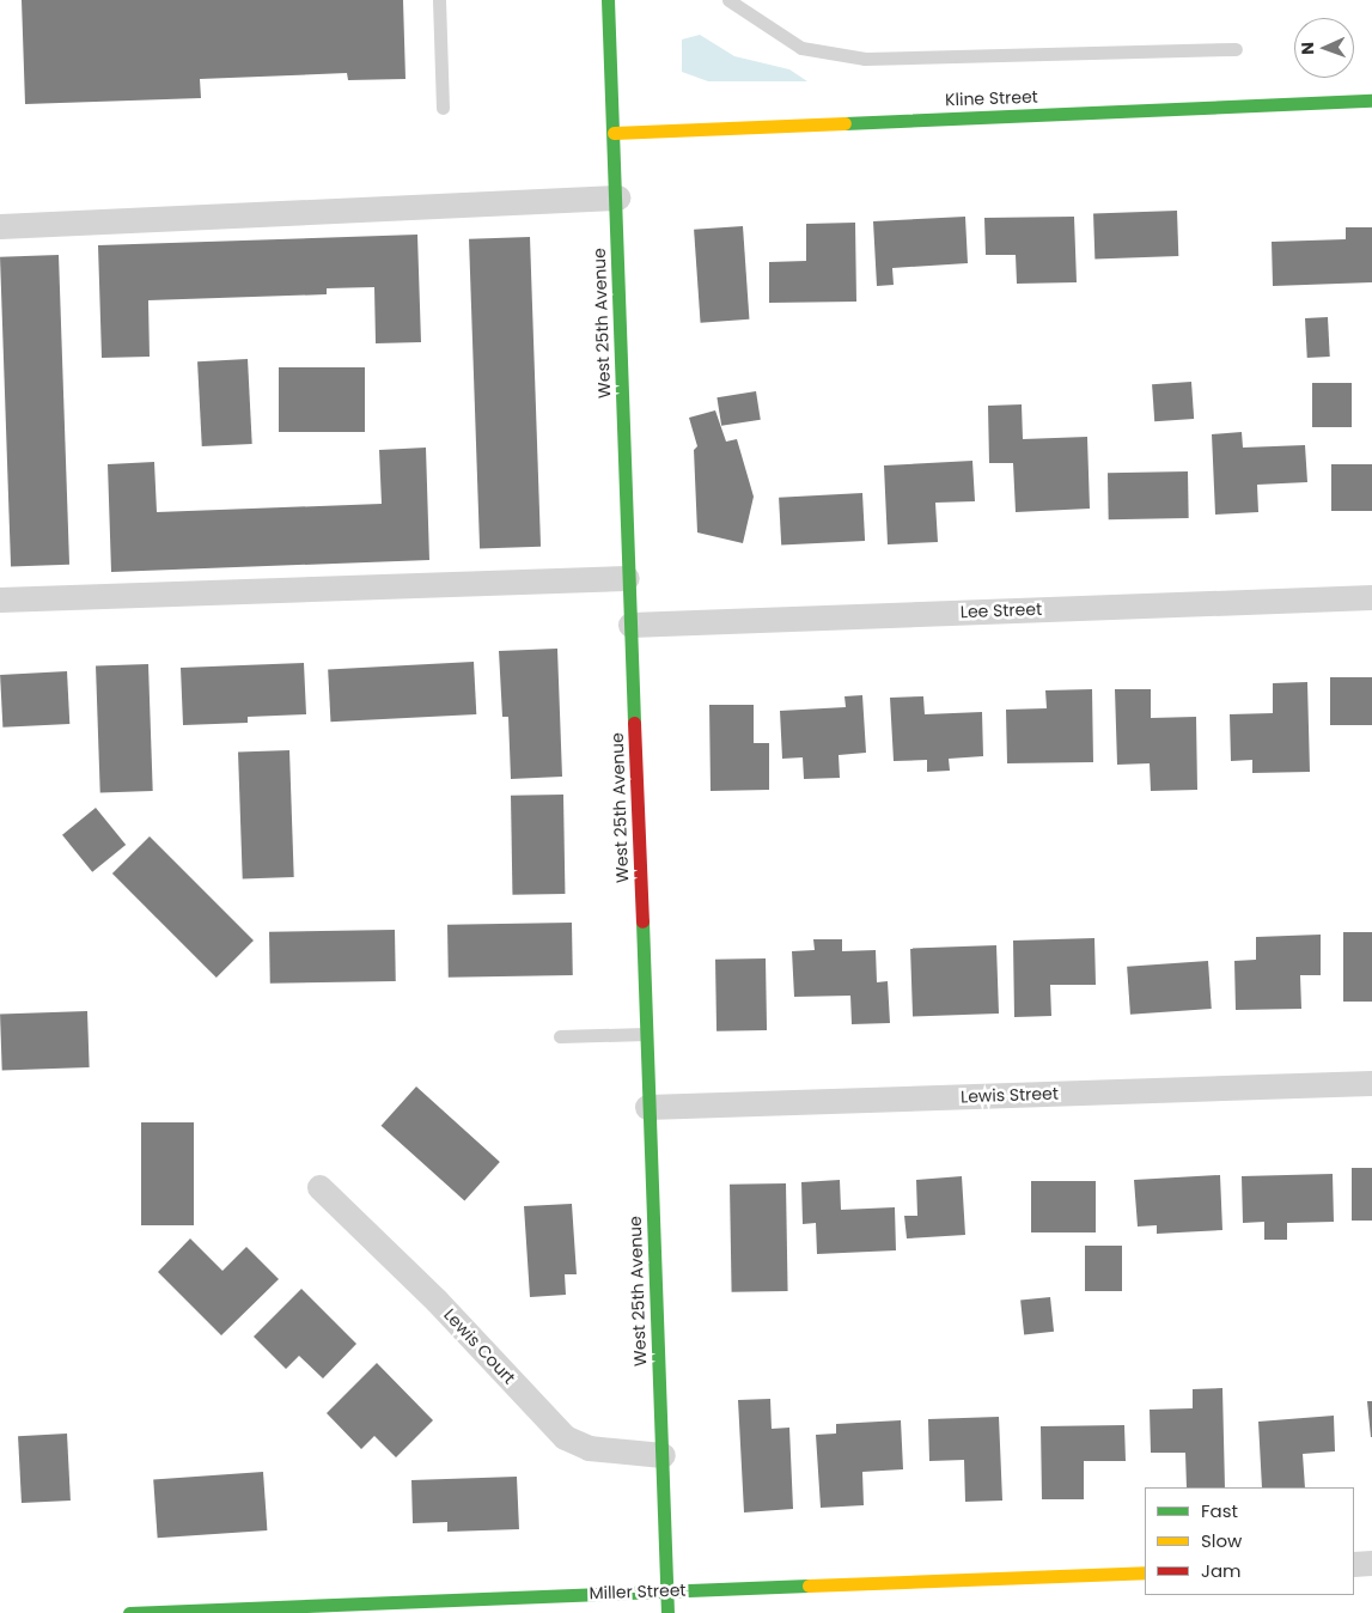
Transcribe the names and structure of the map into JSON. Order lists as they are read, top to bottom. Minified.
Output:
{"streets":{"street":["Kline Street","West 25th Avenue","Lee Street","Lewis Street","Lewis Court","Miller Street"]},"crossings":[["Kline Street","West 25th Avenue"],["West 25th Avenue","Lee Street"],["West 25th Avenue","Lewis Street"],["West 25th Avenue","Lewis Court"],["West 25th Avenue","Miller Street"]],"legend":["Fast","Slow","Jam"],"north":"left"}
